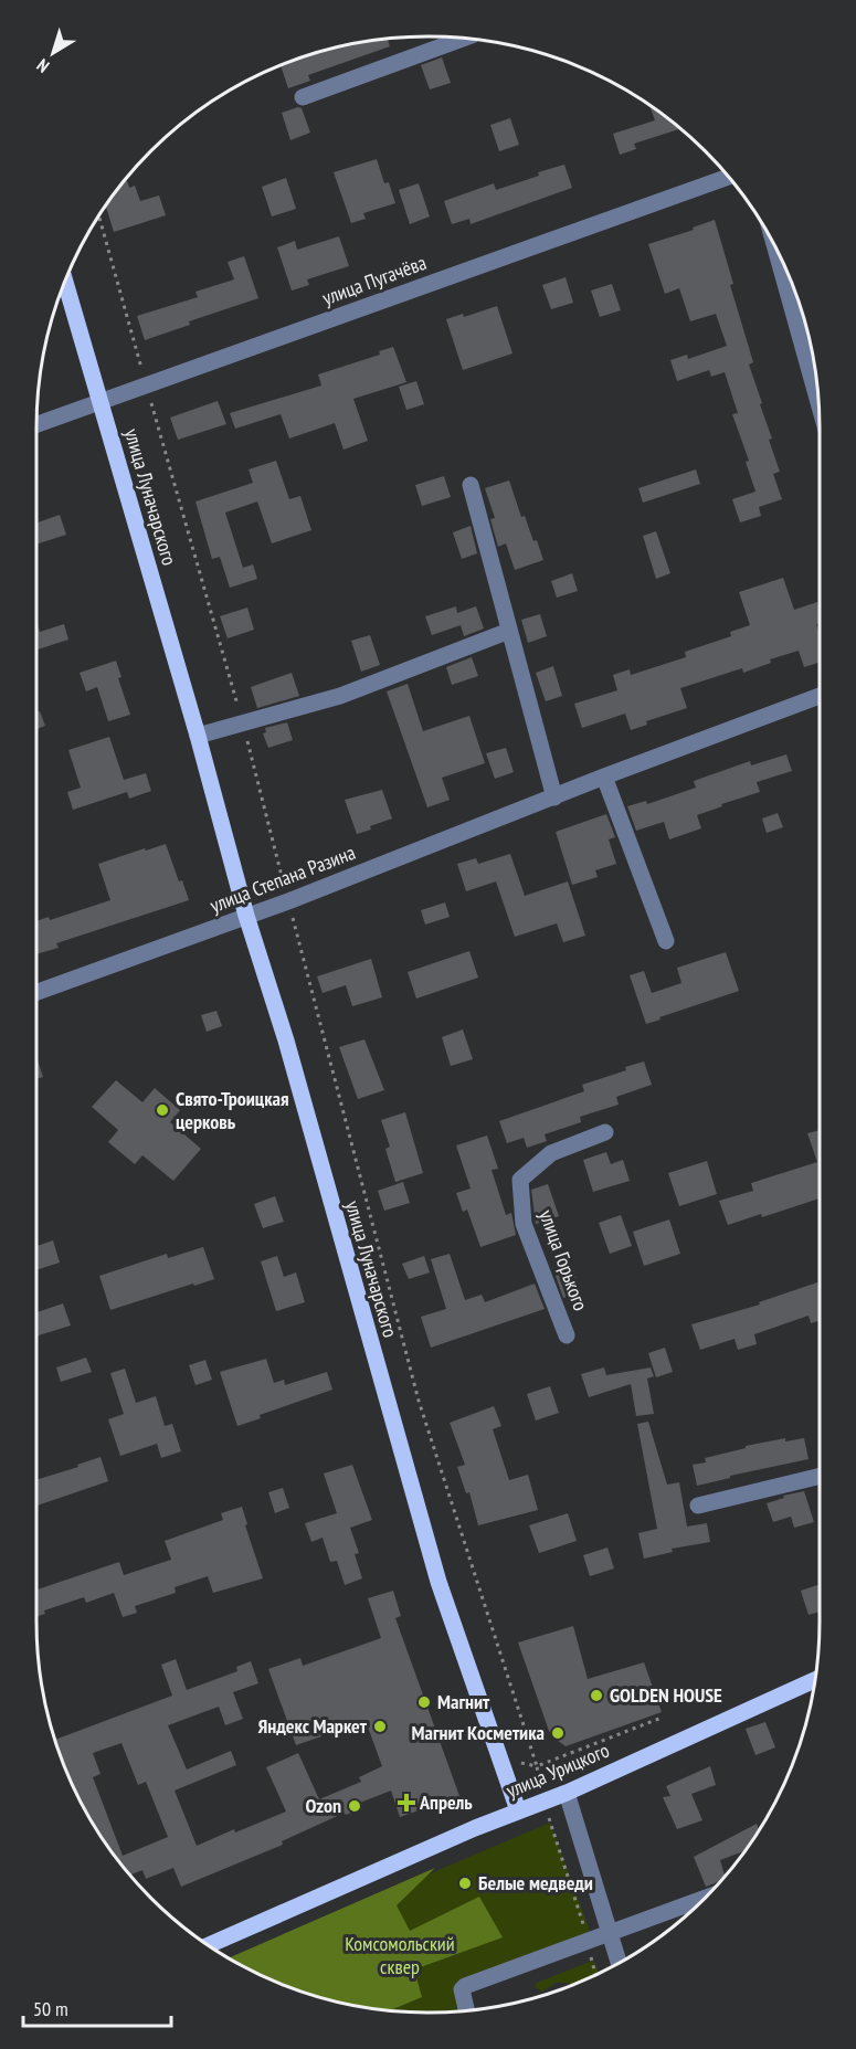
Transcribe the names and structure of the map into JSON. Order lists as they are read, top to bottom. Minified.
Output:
{"streets":{"main road":["улица Луначарского","улица Урицкого"],"street":["улица Пугачёва","улица Степана Разина","улица Горького"]},"crossings":[["улица Пугачёва","улица Луначарского"],["улица Луначарского","улица Степана Разина"],["улица Луначарского","улица Урицкого"]],"parks":["Комсомольский сквер"],"places":{"other":["Свято-Троицкая церковь","GOLDEN HOUSE","Магнит","Яндекс Маркет","Магнит Косметика","Ozon","Белые медведи"],"health":["Апрель"]},"scale_bar":"50 m","north":"bottom left"}
